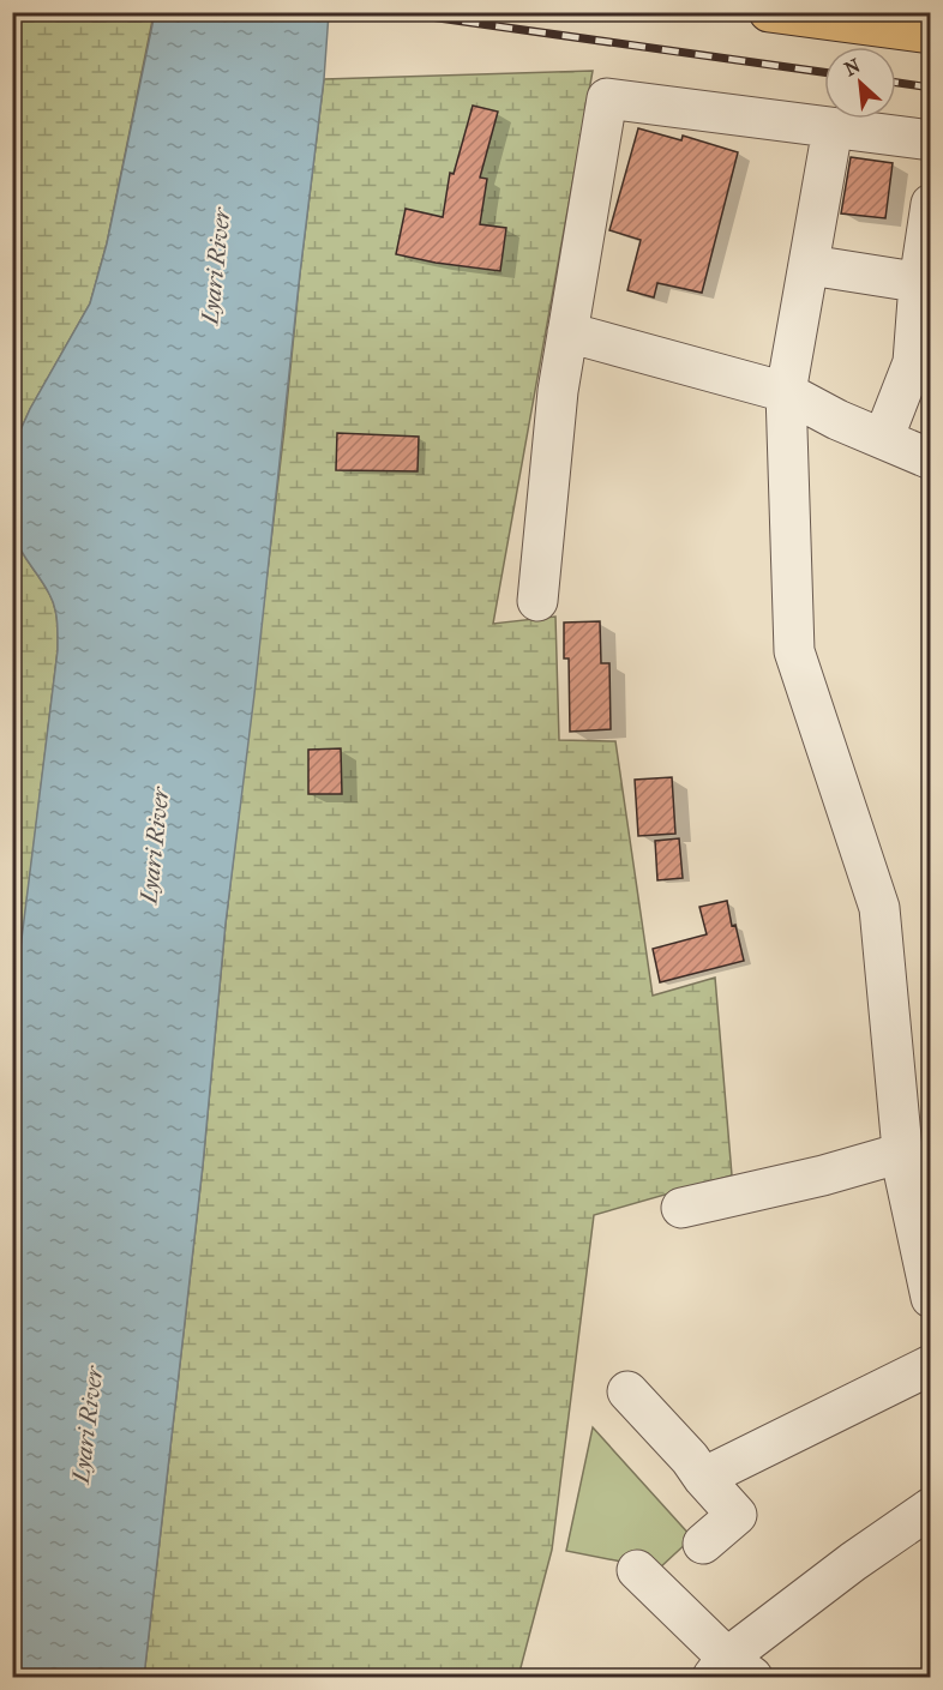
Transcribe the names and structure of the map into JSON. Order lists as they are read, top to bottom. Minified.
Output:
{"water":["Lyari River"],"north":"top left"}
